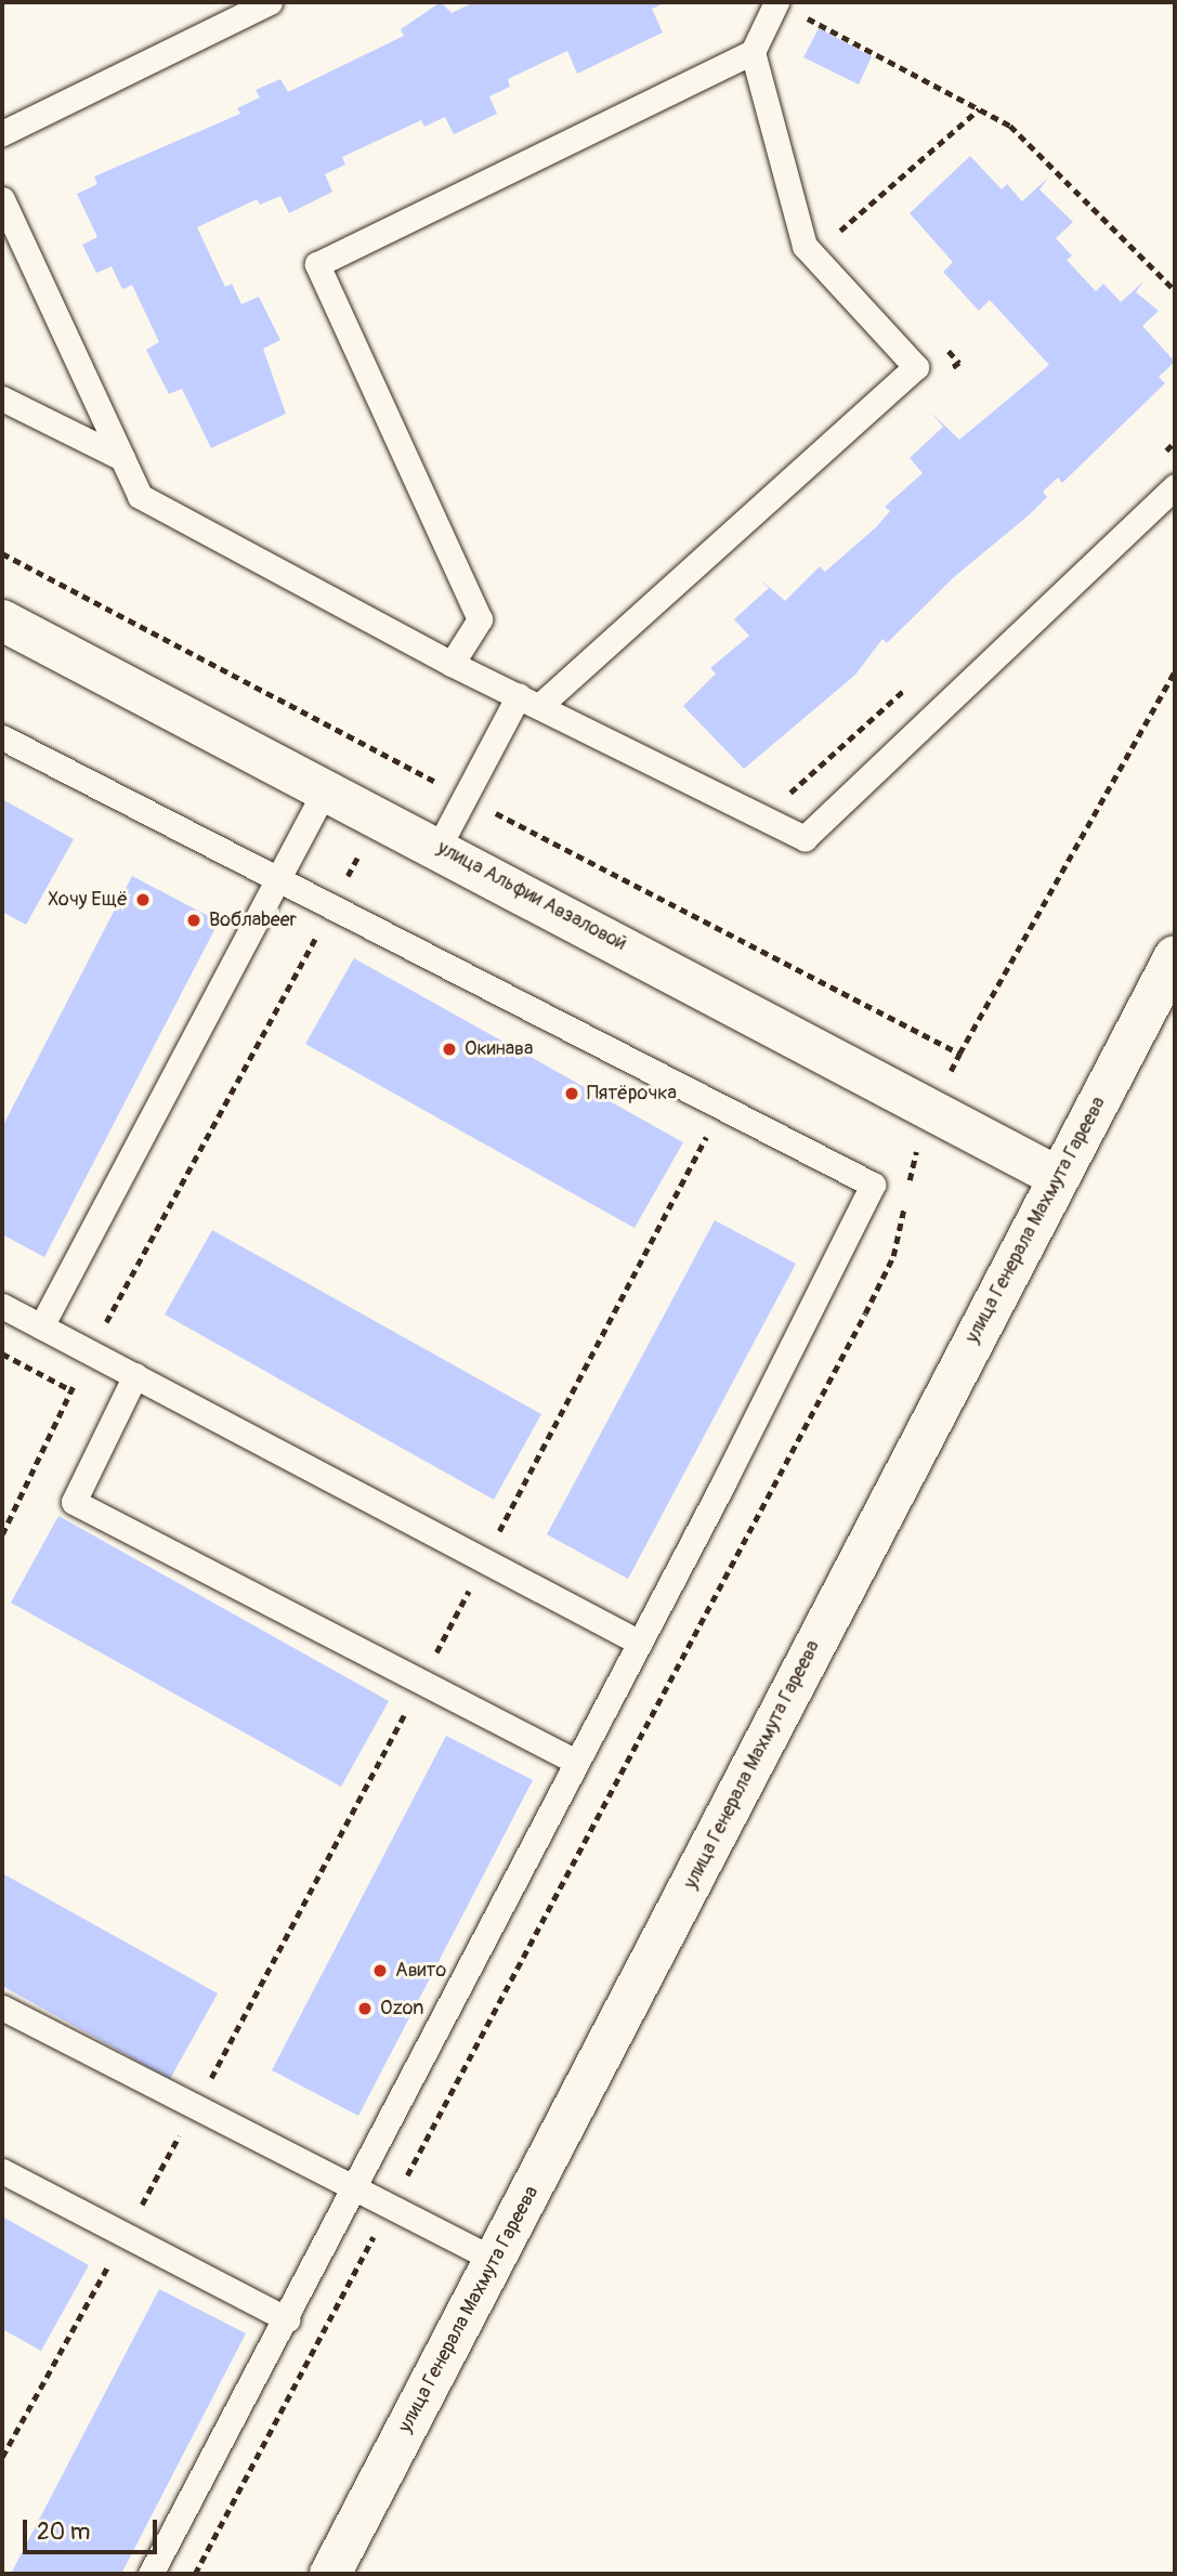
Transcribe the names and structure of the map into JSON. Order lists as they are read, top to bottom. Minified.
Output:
{"streets":{"street":["улица Альфии Авзаловой","улица Генерала Махмута Гареева"]},"crossings":[["улица Альфии Авзаловой","улица Генерала Махмута Гареева"]],"places":["Хочу Ещё","Воблаbeer","Окинава","Пятёрочка","Авито","Ozon"],"scale_bar":"20 m"}
